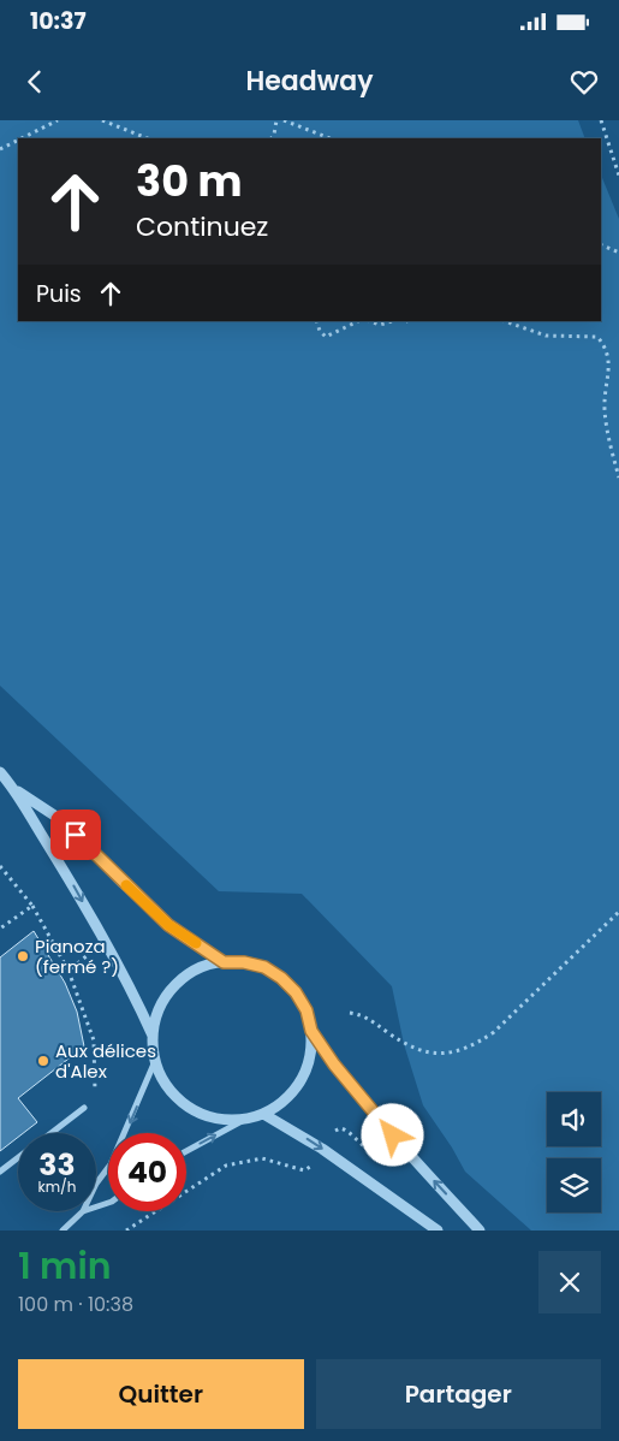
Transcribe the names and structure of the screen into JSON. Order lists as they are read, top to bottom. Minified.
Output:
{"places":["Pianoza (fermé ?)","Aux délices d'Alex"],"page":{"status":"10:37","header":"Headway","turn":["30 m","Continuez"],"then":"Puis","speed":"33 km/h","limit":"40","heading":["1 min","100 m · 10:38"],"buttons":["Quitter","Partager"]}}
